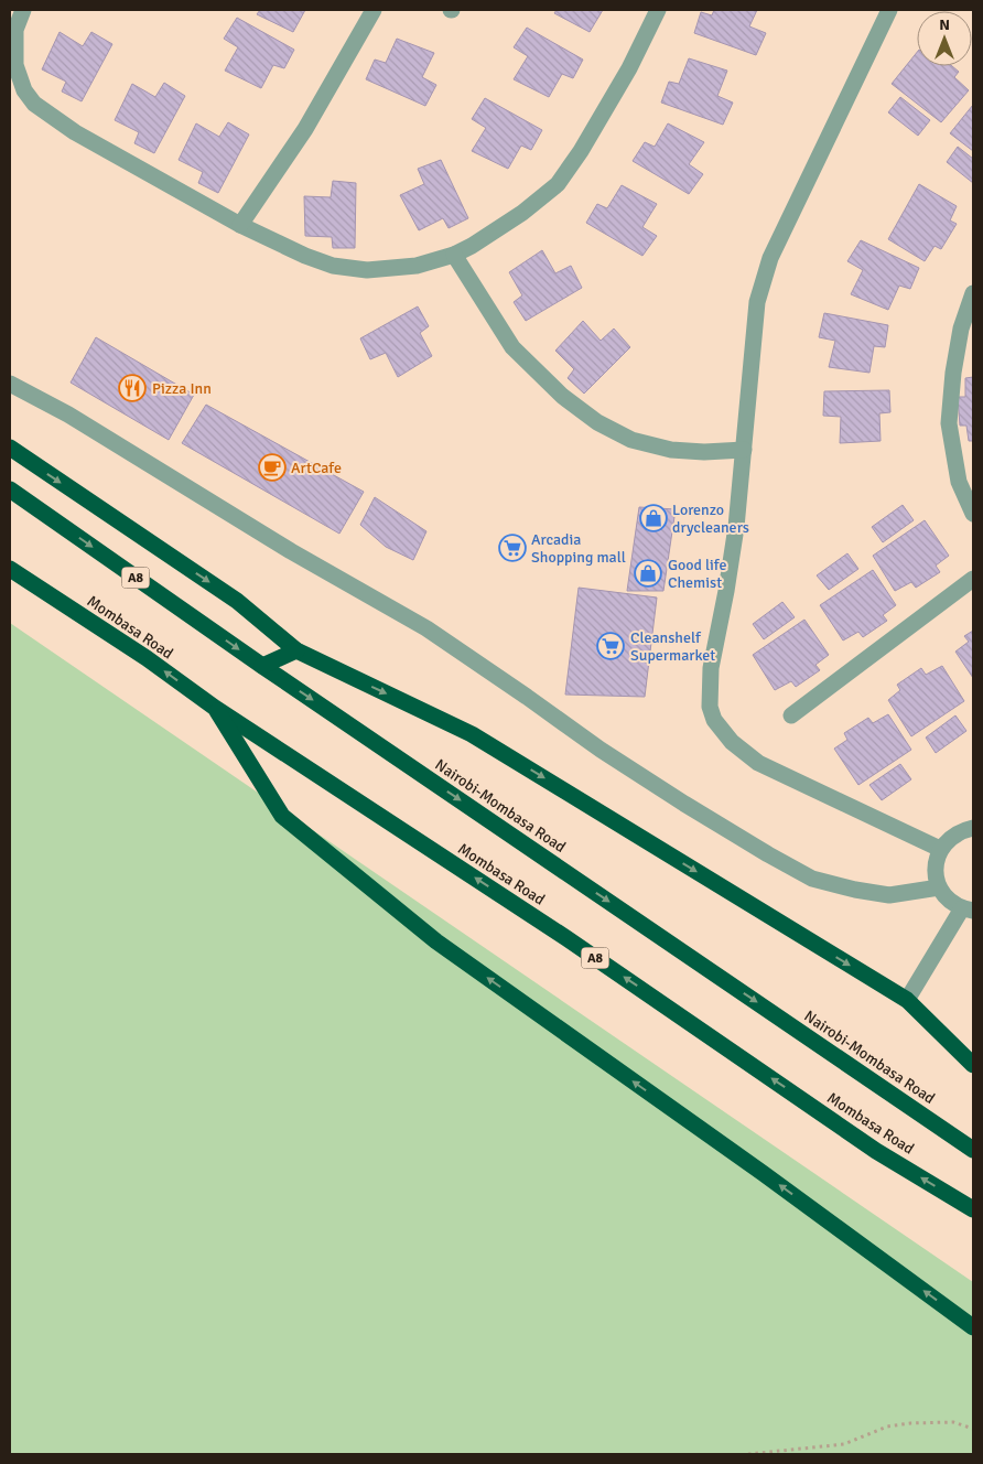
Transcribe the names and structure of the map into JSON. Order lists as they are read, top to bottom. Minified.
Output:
{"streets":{"highway":["A8","Mombasa Road","Nairobi-Mombasa Road"]},"places":{"restaurant":["Pizza Inn"],"cafe":["ArtCafe"],"shop":["Lorenzo drycleaners","Good life Chemist"],"supermarket":["Arcadia Shopping mall","Cleanshelf Supermarket"]},"north":"top"}
